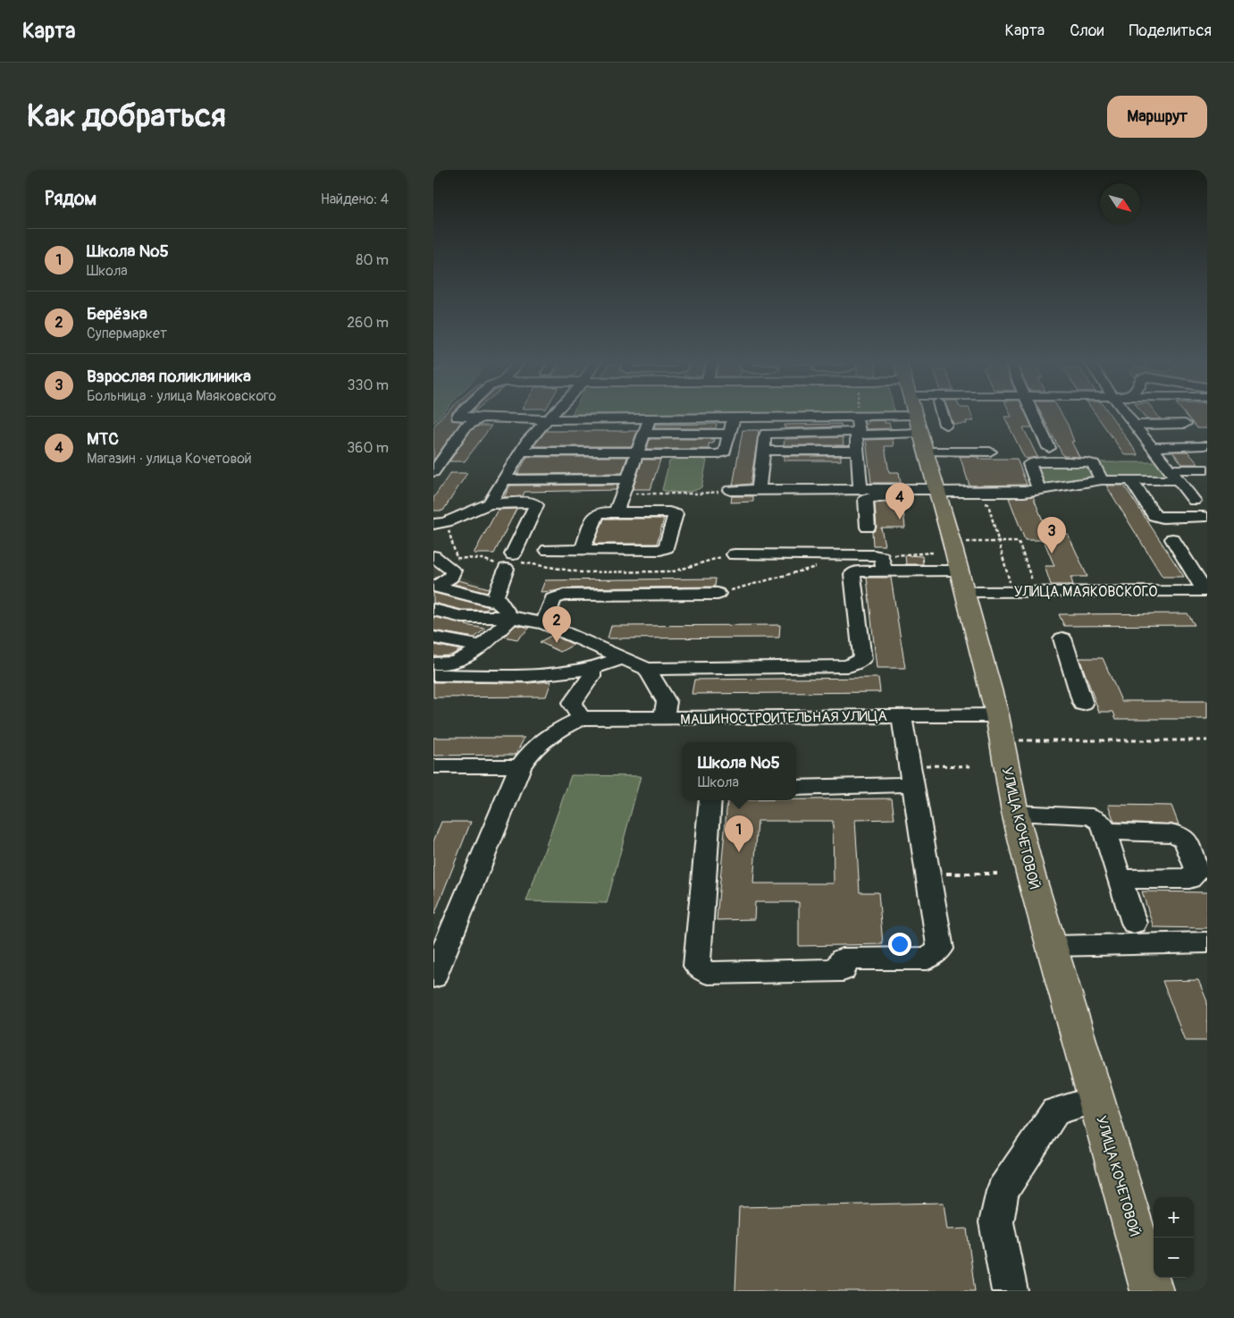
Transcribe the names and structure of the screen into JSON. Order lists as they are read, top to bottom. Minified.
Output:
{"streets":{"main road":["УЛИЦА КОЧЕТОВОЙ"],"street":["УЛИЦА МАЯКОВСКОГО","МАШИНОСТРОИТЕЛЬНАЯ УЛИЦА"]},"crossings":[["УЛИЦА МАЯКОВСКОГО","УЛИЦА КОЧЕТОВОЙ"],["МАШИНОСТРОИТЕЛЬНАЯ УЛИЦА","УЛИЦА КОЧЕТОВОЙ"]],"north":"bottom right","page":{"header":"Карта","nav":["Карта","Слои","Поделиться"],"buttons":"Маршрут","title":"Как добраться","heading":["Рядом","Найдено: 4"],"list":[{"mark":"1","name":"Школа №5","note":"Школа","value":"80 m"},{"mark":"2","name":"Берёзка","note":"Супермаркет","value":"260 m"},{"mark":"3","name":"Взрослая поликлиника","note":"Больница · улица Маяковского","value":"330 m"},{"mark":"4","name":"МТС","note":"Магазин · улица Кочетовой","value":"360 m"}],"pins":["4","3","2","1"],"popup":["Школа №5","Школа"],"map_buttons":["+","−"]}}
